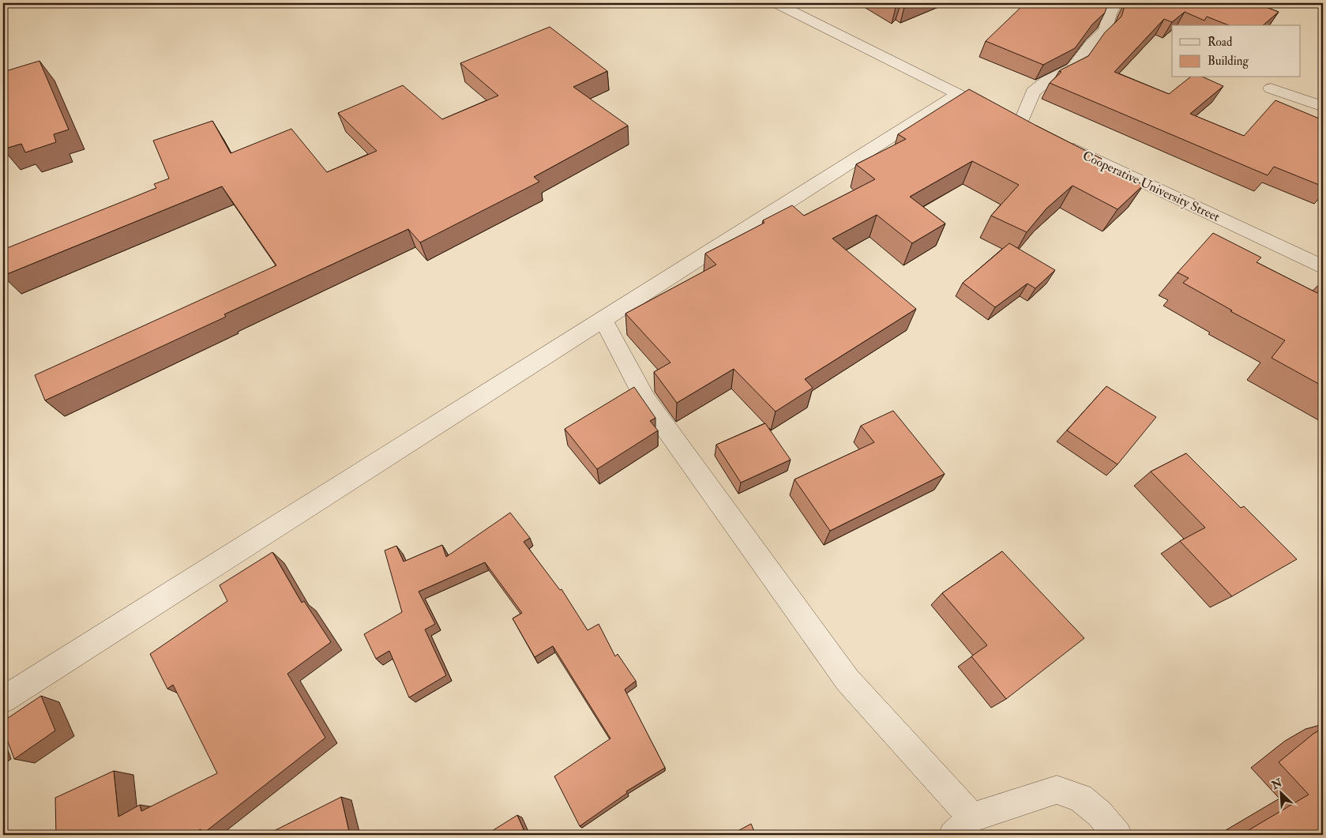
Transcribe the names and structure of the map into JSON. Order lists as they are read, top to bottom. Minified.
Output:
{"streets":{"street":["Cooperative University Street"]},"legend":["Road","Building"],"north":"top left"}
